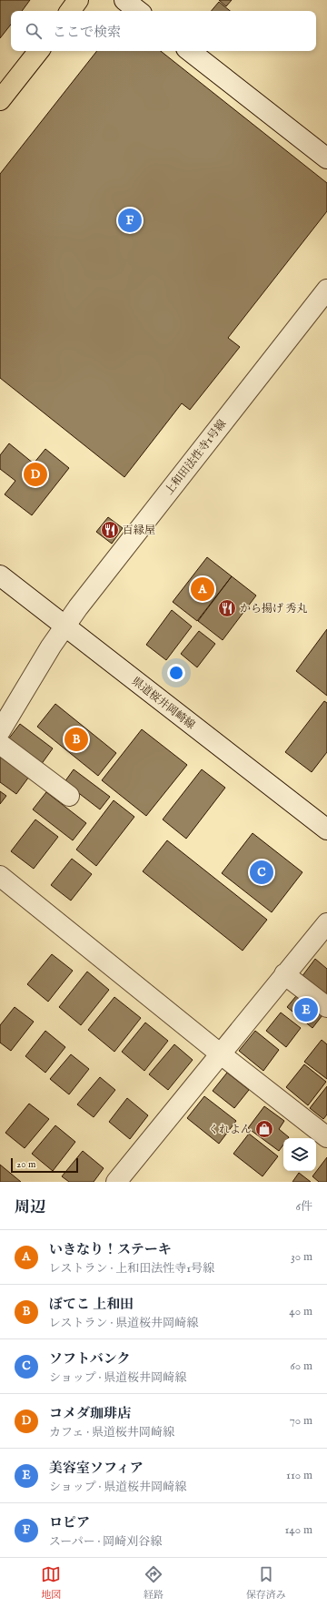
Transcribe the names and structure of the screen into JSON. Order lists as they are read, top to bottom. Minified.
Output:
{"streets":{"street":["上和田法性寺1号線","県道桜井岡崎線"]},"crossings":[["上和田法性寺1号線","県道桜井岡崎線"]],"places":{"restaurant":["百縁屋","から揚げ 秀丸"],"shop":["くれよん"]},"scale_bar":"20 m","page":{"search":"ここで検索","pins":["F","D","A","B","C","E"],"scale":"20 m","heading":["周辺","6件"],"list":[{"mark":"A","name":"いきなり！ステーキ","note":"レストラン · 上和田法性寺1号線","value":"30 m"},{"mark":"B","name":"ぼてこ 上和田","note":"レストラン · 県道桜井岡崎線","value":"40 m"},{"mark":"C","name":"ソフトバンク","note":"ショップ · 県道桜井岡崎線","value":"60 m"},{"mark":"D","name":"コメダ珈琲店","note":"カフェ · 県道桜井岡崎線","value":"70 m"},{"mark":"E","name":"美容室ソフィア","note":"ショップ · 県道桜井岡崎線","value":"110 m"},{"mark":"F","name":"ロピア","note":"スーパー · 岡崎刈谷線","value":"140 m"}],"nav":["地図","経路","保存済み"]}}
